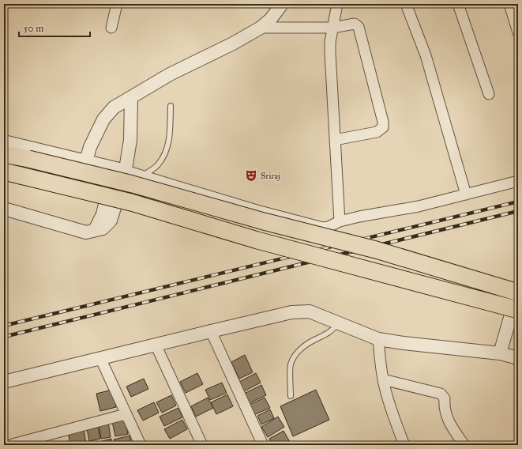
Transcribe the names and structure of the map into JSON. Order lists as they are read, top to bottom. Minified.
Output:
{"places":{"theatre":["Sriraj"]},"scale_bar":"50 m"}
